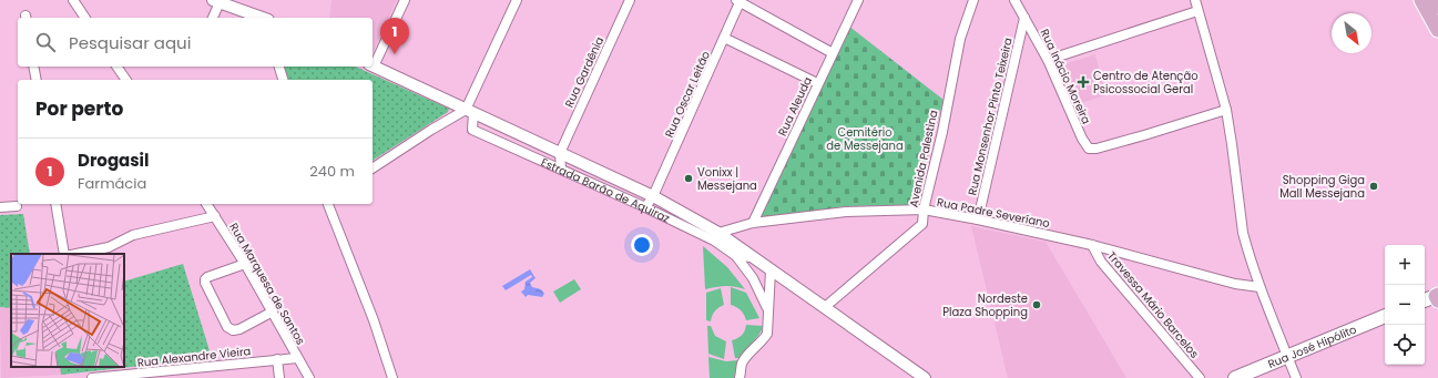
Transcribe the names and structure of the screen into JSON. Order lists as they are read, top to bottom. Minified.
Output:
{"streets":{"main road":["Rua José Hipólito"],"street":["Rua Gardênia","Rua Inácio Moreira","Rua Oscar Leitão","Rua Aleuda","Rua Monsenhor Pinto Teixeira","Avenida Palestina","Estrada Barão de Aquiraz","Rua Padre Severíano","Rua Marquesa de Santos","Travessa Mário Barcelos","Rua Alexandre Vieira"]},"crossings":[["Rua Gardênia","Estrada Barão de Aquiraz"],["Rua Inácio Moreira","Rua Monsenhor Pinto Teixeira"],["Rua Oscar Leitão","Estrada Barão de Aquiraz"],["Rua Aleuda","Rua Padre Severíano"],["Rua Monsenhor Pinto Teixeira","Rua Padre Severíano"],["Avenida Palestina","Estrada Barão de Aquiraz"],["Avenida Palestina","Rua Padre Severíano"],["Estrada Barão de Aquiraz","Rua Padre Severíano"],["Rua Padre Severíano","Travessa Mário Barcelos"],["Rua Marquesa de Santos","Rua Alexandre Vieira"]],"parks":["Cemitério de Messejana"],"places":{"health":["Centro de Atenção Psicossocial Geral"],"other":["Vonixx | Messejana","Shopping Giga Mall Messejana","Nordeste Plaza Shopping"]},"north":"bottom right","page":{"pins":"1","search":"Pesquisar aqui","heading":"Por perto","list":[{"mark":"1","name":"Drogasil","note":"Farmácia","value":"240 m"}],"map_buttons":["+","−"]}}
